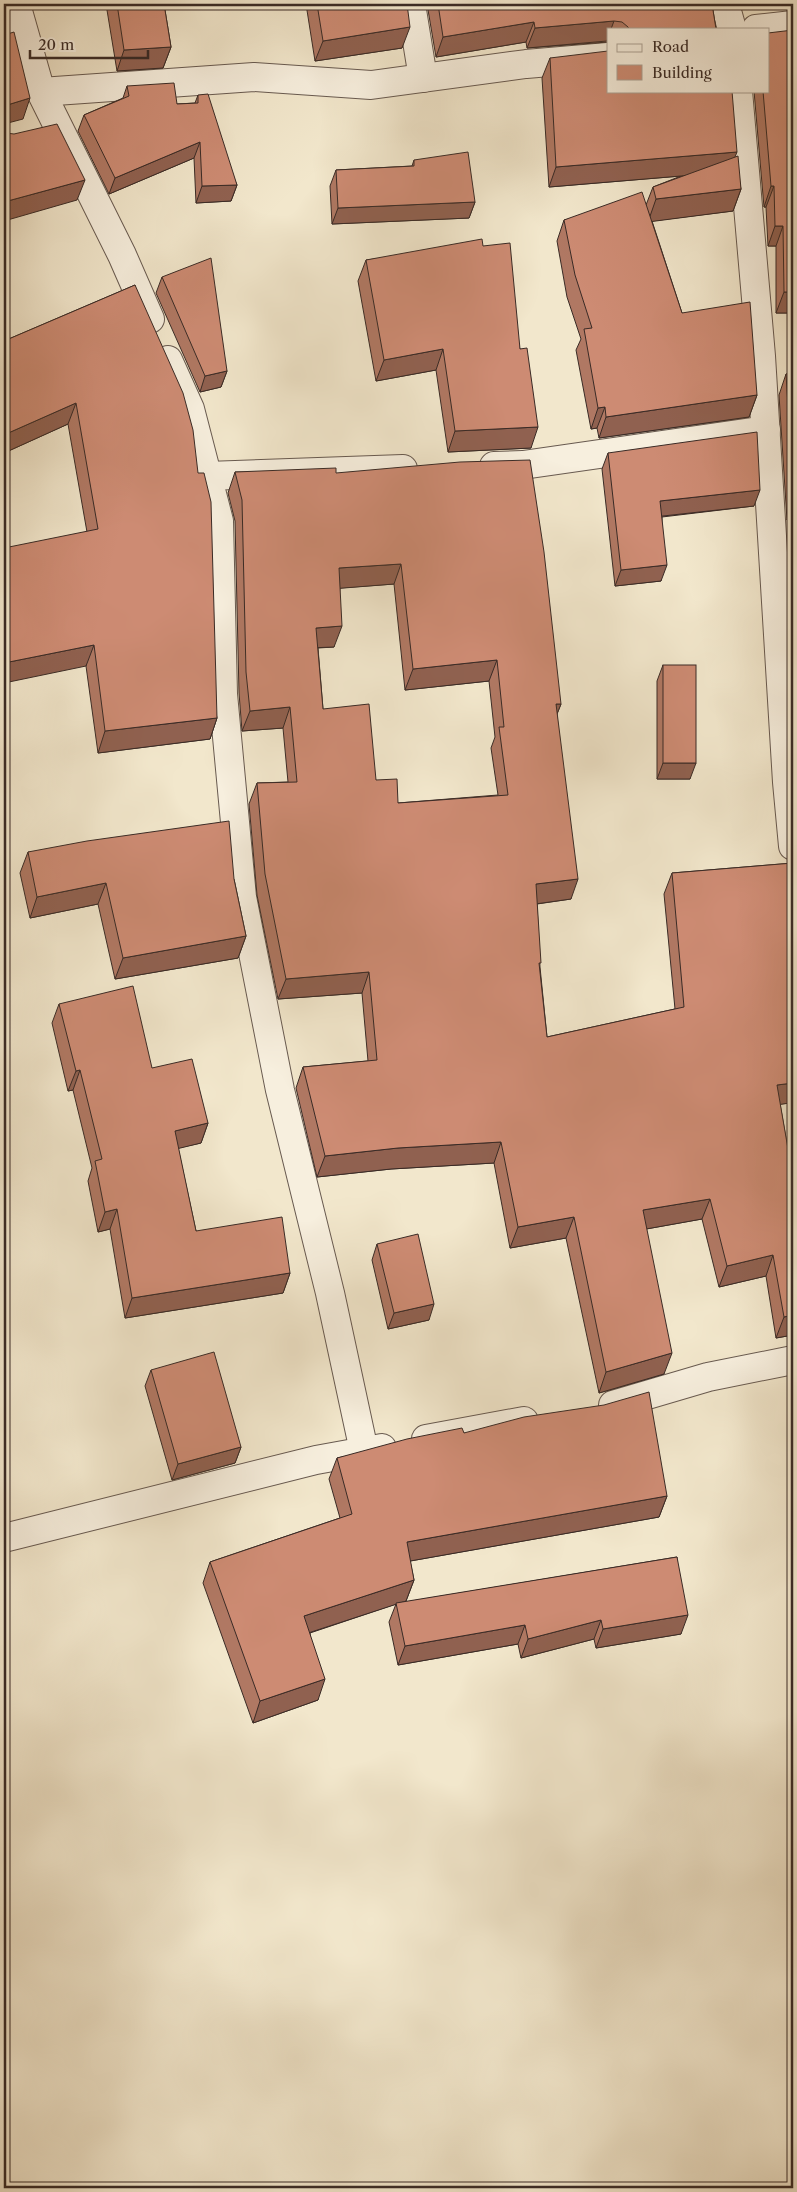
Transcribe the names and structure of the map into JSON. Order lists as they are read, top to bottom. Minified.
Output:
{"legend":["Road","Building"],"scale_bar":"20 m"}
